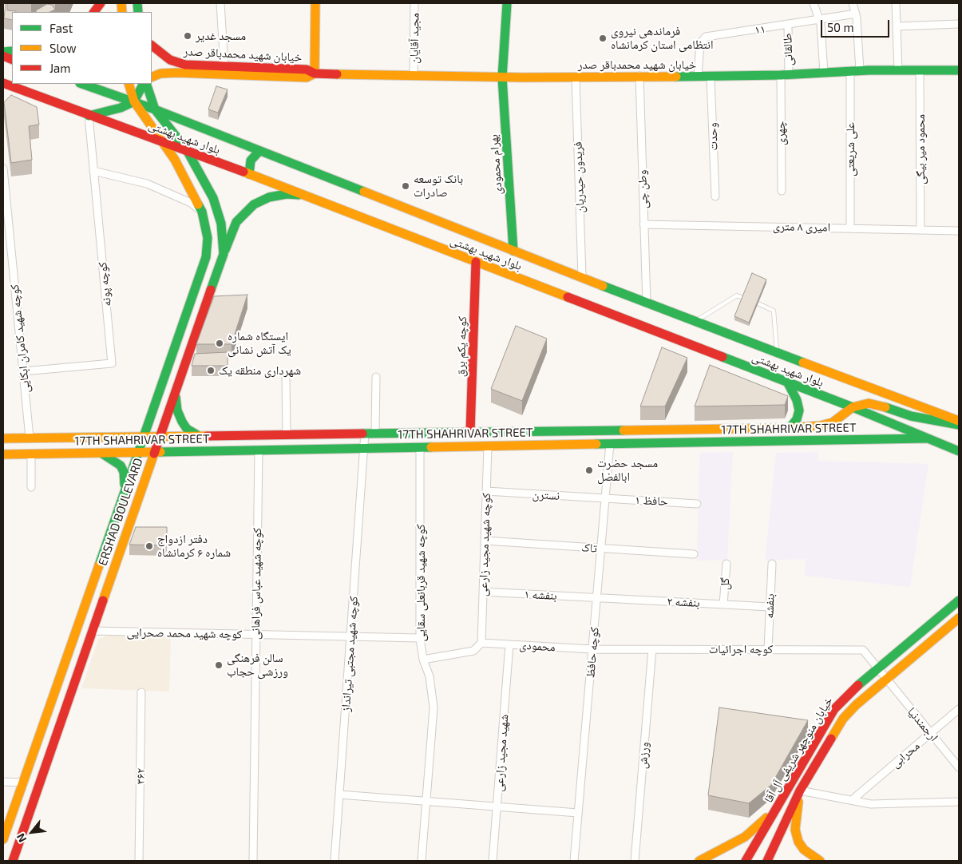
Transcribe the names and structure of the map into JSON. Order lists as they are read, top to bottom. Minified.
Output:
{"streets":{"main road":["خیابان شهید محمدباقر صدر","بلوار شهید بهشتی","بهرام محمودی","کوچه یکم برق","17TH SHAHRIVAR STREET","ERSHAD BOULEVARD","خیابان منوچهر شریفی آل آقا"],"street":["۱۱","مجید آقایان","طالقانی","چهری","وحدت","علی شریعتی","محمود میر بیگی","فریدون حیدریان","وطن چی","امیری ۸ متری","کوچه پونه","کوچه شهید کامران ابکایی","نسترن","حافظ ۱","کوچه شهید مجید زارعی","تاک","کوچه شهید قربانعلی سقایی","کوچه شهید عباس فراهانی","گل","بنفشه ۱","بنفشه ۲","بنفشه","کوچه شهید محمد صحرایی","محمودی","کوچه اجرائیات","کوچه حافظ","کوچه شهید مجتبی تیرانداز","ارجمندنیا","شهید مجید زارعی","محرابی","ورزش","۳۶۲"]},"crossings":[["۱۱","طالقانی"],["۱۱","خیابان شهید محمدباقر صدر"],["۱۱","علی شریعتی"],["مجید آقایان","خیابان شهید محمدباقر صدر"],["طالقانی","خیابان شهید محمدباقر صدر"],["طالقانی","چهری"],["خیابان شهید محمدباقر صدر","چهری"],["خیابان شهید محمدباقر صدر","وحدت"],["خیابان شهید محمدباقر صدر","علی شریعتی"],["خیابان شهید محمدباقر صدر","محمود میر بیگی"],["خیابان شهید محمدباقر صدر","بهرام محمودی"],["خیابان شهید محمدباقر صدر","فریدون حیدریان"],["خیابان شهید محمدباقر صدر","وطن چی"],["بلوار شهید بهشتی","بهرام محمودی"],["بلوار شهید بهشتی","فریدون حیدریان"],["بلوار شهید بهشتی","وطن چی"],["بلوار شهید بهشتی","کوچه پونه"],["بلوار شهید بهشتی","کوچه یکم برق"],["بلوار شهید بهشتی","17TH SHAHRIVAR STREET"],["بلوار شهید بهشتی","ERSHAD BOULEVARD"],["علی شریعتی","امیری ۸ متری"],["محمود میر بیگی","امیری ۸ متری"],["وطن چی","امیری ۸ متری"],["کوچه پونه","کوچه شهید کامران ابکایی"],["کوچه شهید کامران ابکایی","17TH SHAHRIVAR STREET"],["کوچه یکم برق","17TH SHAHRIVAR STREET"],["17TH SHAHRIVAR STREET","ERSHAD BOULEVARD"],["17TH SHAHRIVAR STREET","کوچه شهید مجید زارعی"],["17TH SHAHRIVAR STREET","کوچه شهید قربانعلی سقایی"],["17TH SHAHRIVAR STREET","کوچه شهید عباس فراهانی"],["17TH SHAHRIVAR STREET","کوچه حافظ"],["17TH SHAHRIVAR STREET","کوچه شهید مجتبی تیرانداز"],["نسترن","حافظ ۱"],["نسترن","کوچه شهید مجید زارعی"],["نسترن","کوچه حافظ"],["حافظ ۱","کوچه حافظ"],["ERSHAD BOULEVARD","کوچه شهید محمد صحرایی"],["کوچه شهید مجید زارعی","تاک"],["کوچه شهید مجید زارعی","بنفشه ۱"],["کوچه شهید مجید زارعی","محمودی"],["تاک","کوچه حافظ"],["کوچه شهید قربانعلی سقایی","کوچه شهید محمد صحرایی"],["کوچه شهید عباس فراهانی","کوچه شهید محمد صحرایی"],["گل","بنفشه ۲"],["بنفشه ۱","بنفشه ۲"],["بنفشه ۱","کوچه حافظ"],["بنفشه ۲","بنفشه"],["بنفشه ۲","کوچه حافظ"],["بنفشه","کوچه اجرائیات"],["کوچه شهید محمد صحرایی","کوچه شهید مجتبی تیرانداز"],["محمودی","کوچه اجرائیات"],["محمودی","کوچه حافظ"],["محمودی","شهید مجید زارعی"],["کوچه اجرائیات","کوچه حافظ"],["کوچه اجرائیات","ارجمندنیا"],["کوچه اجرائیات","خیابان منوچهر شریفی آل آقا"],["کوچه اجرائیات","ورزش"],["ارجمندنیا","خیابان منوچهر شریفی آل آقا"],["ارجمندنیا","محرابی"]],"places":["مسجد غدیر","فرماندهی نیروی انتظامی استان کرمانشاه","بانک توسعه صادرات","ایستگاه شماره یک آتش نشانی","شهرداری منطقه یک","مسجد حضرت ابالفضل","دفتر ازدواج شماره ۶ کرمانشاه","سالن فرهنگی ورزشی حجاب"],"legend":["Fast","Slow","Jam"],"scale_bar":"50 m","north":"bottom left"}
